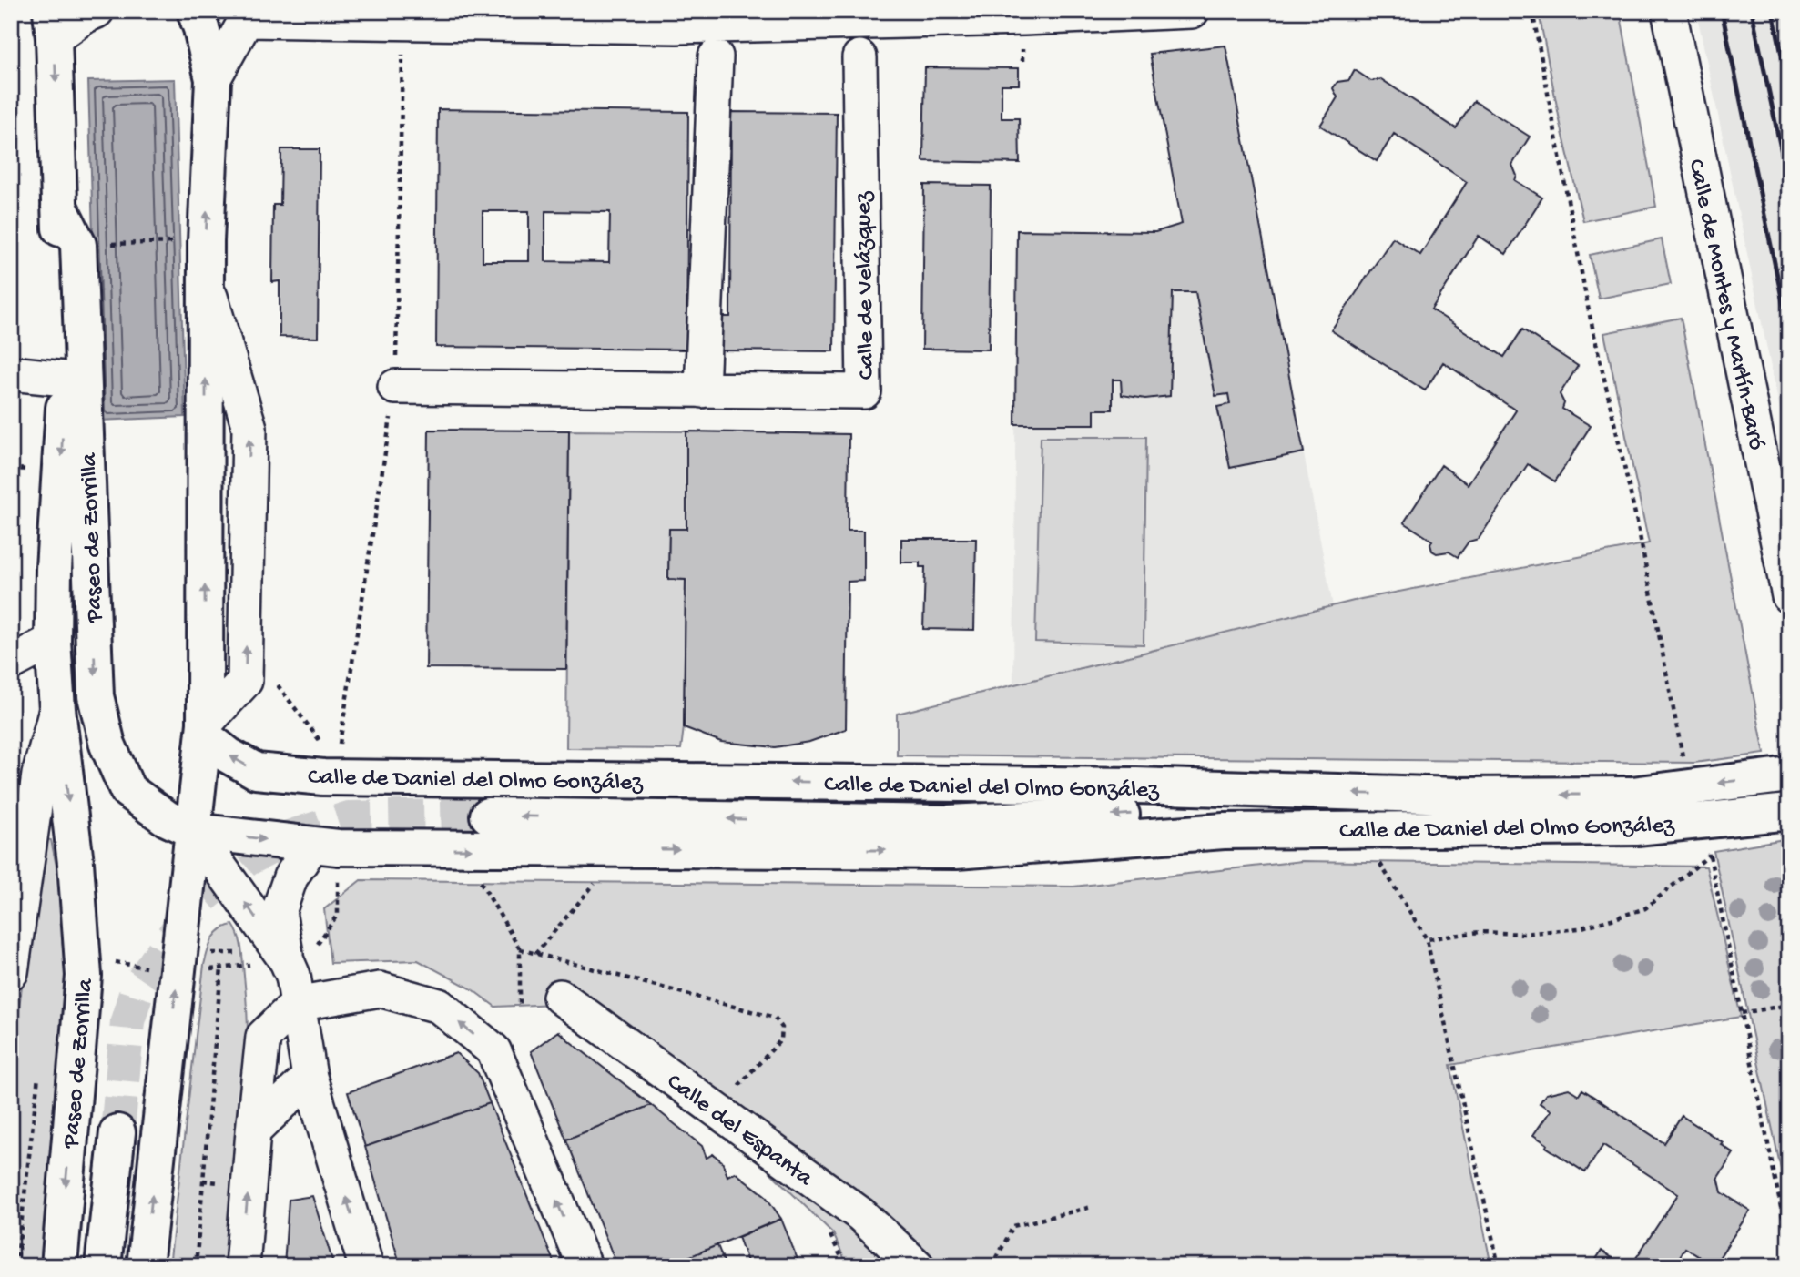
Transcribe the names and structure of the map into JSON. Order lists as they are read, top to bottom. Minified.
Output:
{"streets":{"main road":["Paseo de Zorrilla","Calle de Daniel del Olmo González"],"street":["Calle de Velázquez","Calle de Montes y Martín-Baró","Calle del Espanta"]},"crossings":[["Paseo de Zorrilla","Calle de Daniel del Olmo González"]]}
